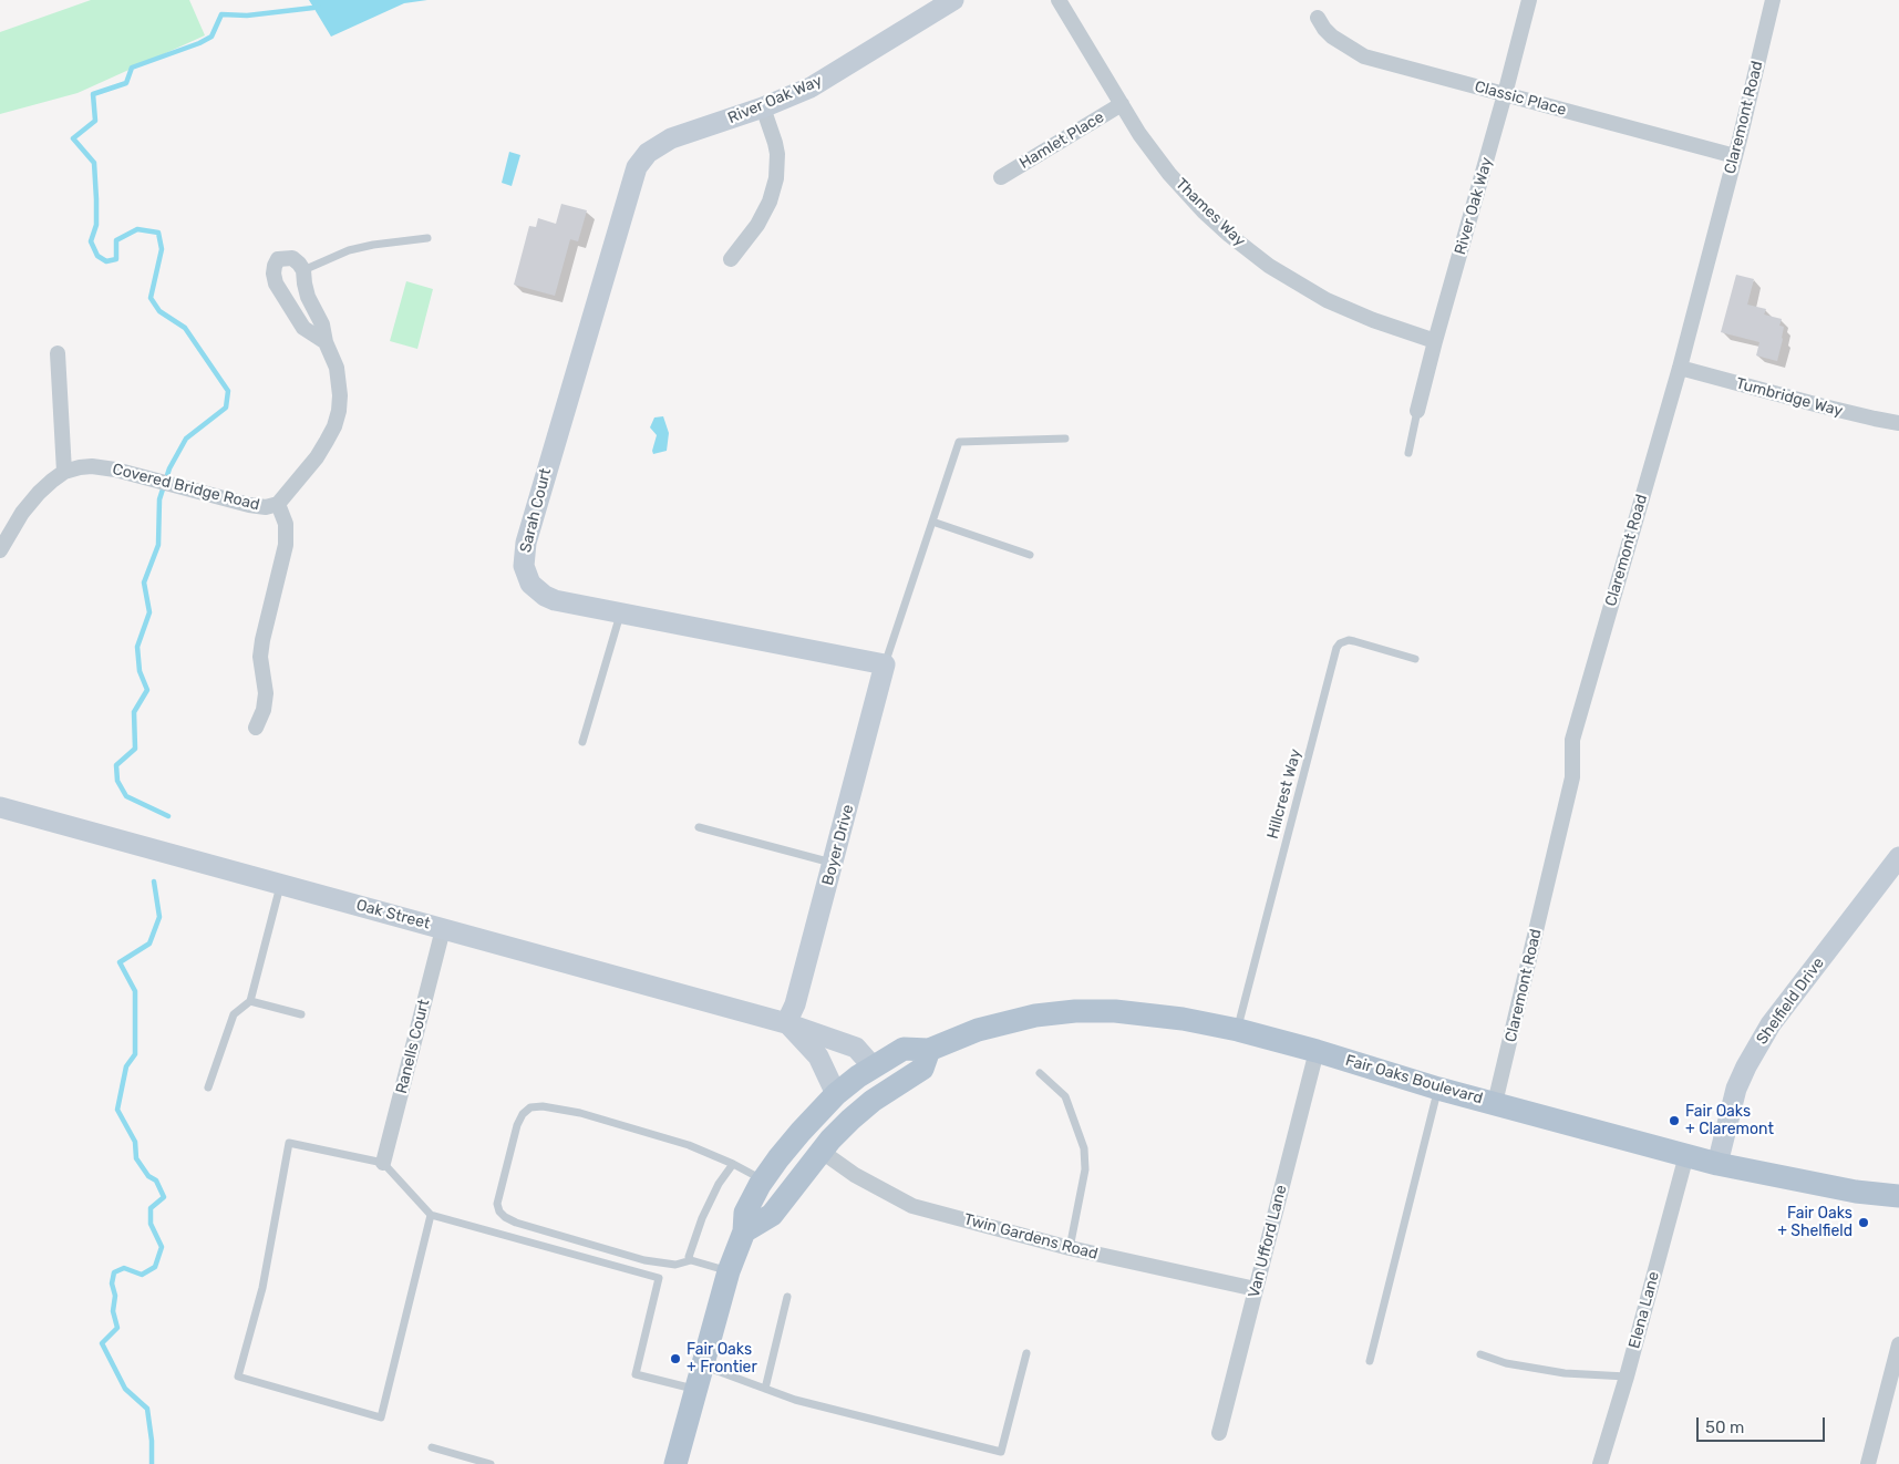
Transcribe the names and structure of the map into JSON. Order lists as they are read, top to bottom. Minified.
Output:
{"streets":{"main road":["Fair Oaks Boulevard"],"street":["Classic Place","River Oak Way","Claremont Road","Hamlet Place","Thames Way","Tumbridge Way","Covered Bridge Road","Sarah Court","Boyer Drive","Oak Street","Shelfield Drive","Ranells Court","Twin Gardens Road","Van Ufford Lane","Elena Lane"],"lane":["Hillcrest Way"]},"crossings":[["Classic Place","River Oak Way"],["Classic Place","Claremont Road"],["River Oak Way","Thames Way"],["River Oak Way","Sarah Court"],["Claremont Road","Tumbridge Way"],["Claremont Road","Fair Oaks Boulevard"],["Hamlet Place","Thames Way"],["Sarah Court","Boyer Drive"],["Hillcrest Way","Fair Oaks Boulevard"],["Boyer Drive","Oak Street"],["Oak Street","Ranells Court"],["Shelfield Drive","Fair Oaks Boulevard"],["Fair Oaks Boulevard","Van Ufford Lane"],["Fair Oaks Boulevard","Elena Lane"],["Twin Gardens Road","Van Ufford Lane"]],"places":["Fair Oaks + Claremont","Fair Oaks + Shelfield","Fair Oaks + Frontier"],"scale_bar":"50 m"}
